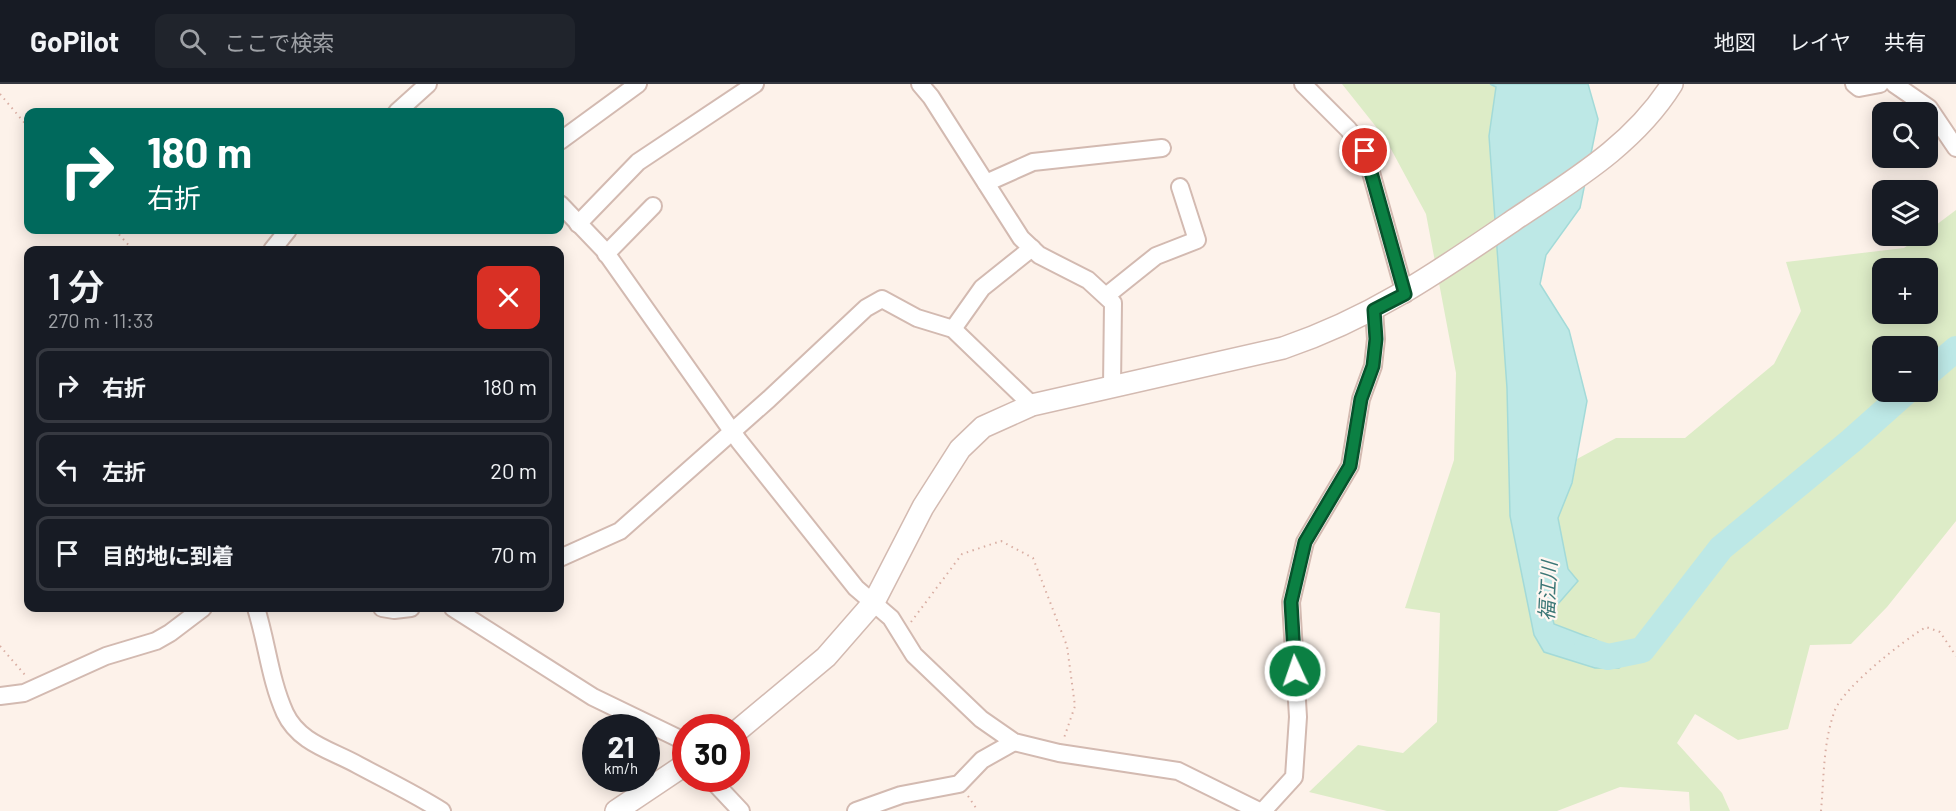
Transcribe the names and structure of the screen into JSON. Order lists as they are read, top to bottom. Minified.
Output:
{"water":["福江川"],"page":{"header":"GoPilot","search":"ここで検索","nav":["地図","レイヤ","共有"],"map_buttons":["+","−"],"turn":["180 m","右折"],"heading":["1 分","270 m · 11:33"],"list":[{"name":"右折","value":"180 m"},{"name":"左折","value":"20 m"},{"name":"目的地に到着","value":"70 m"}],"speed":"21 km/h","limit":"30"}}
